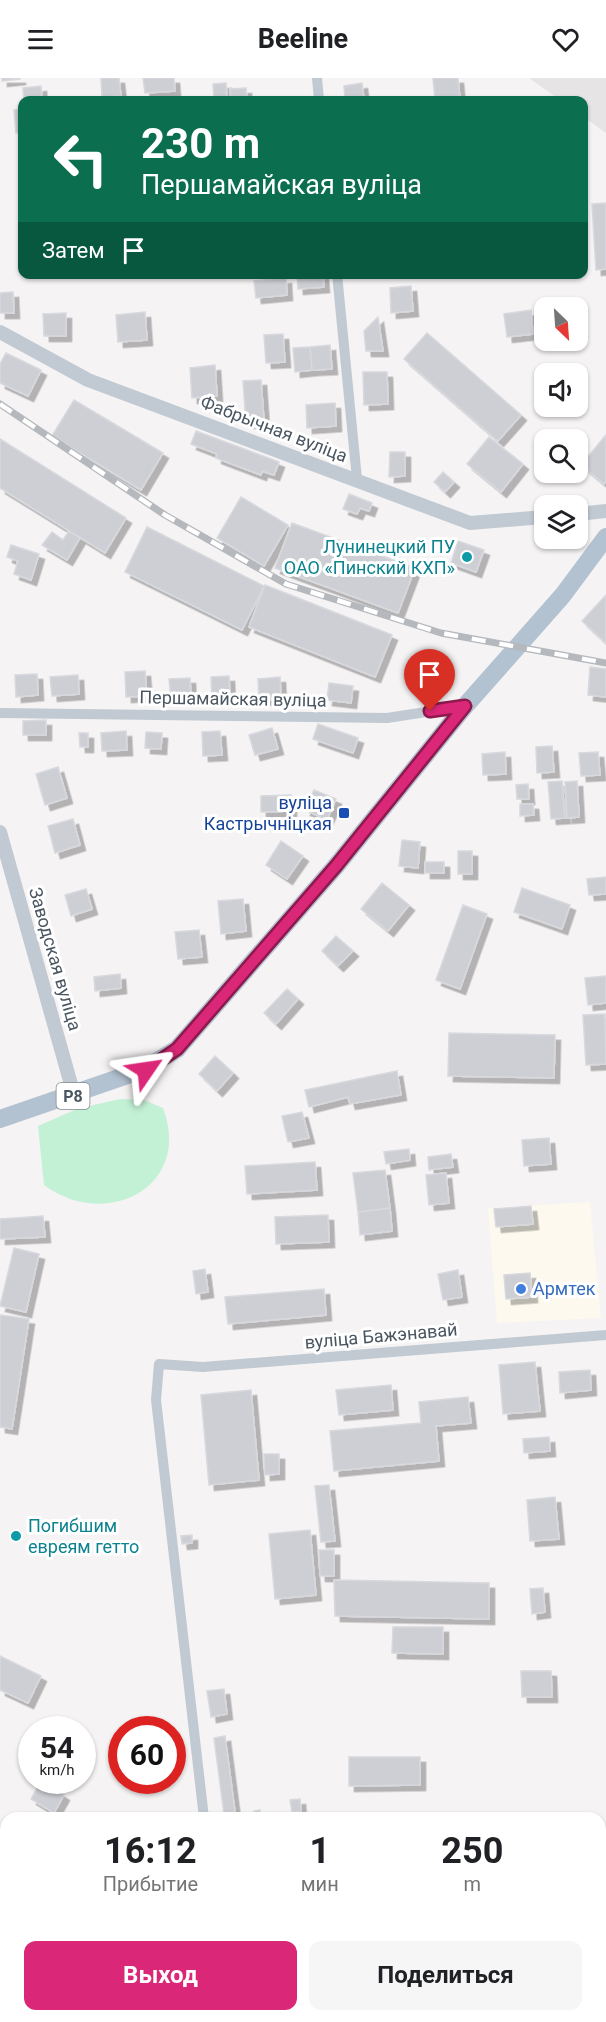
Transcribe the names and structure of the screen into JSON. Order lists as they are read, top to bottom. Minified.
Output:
{"streets":{"main road":["Р8"],"street":["Фабрычная вуліца","Першамайская вуліца","Заводская вуліца","вуліца Бажэнавай"]},"crossings":[["Першамайская вуліца","Р8"],["Заводская вуліца","Р8"]],"places":{"other":["Лунинецкий ПУ ОАО «Пинский КХП»","Армтек","Погибшим евреям гетто"],"transit":["вуліца Кастрычніцкая"]},"north":"bottom right","page":{"header":"Beeline","turn":["230 m","Першамайская вуліца"],"then":"Затем","speed":"54 km/h","limit":"60","eta":["16:12","Прибытие","1","мин","250","m"],"buttons":["Выход","Поделиться"]}}
